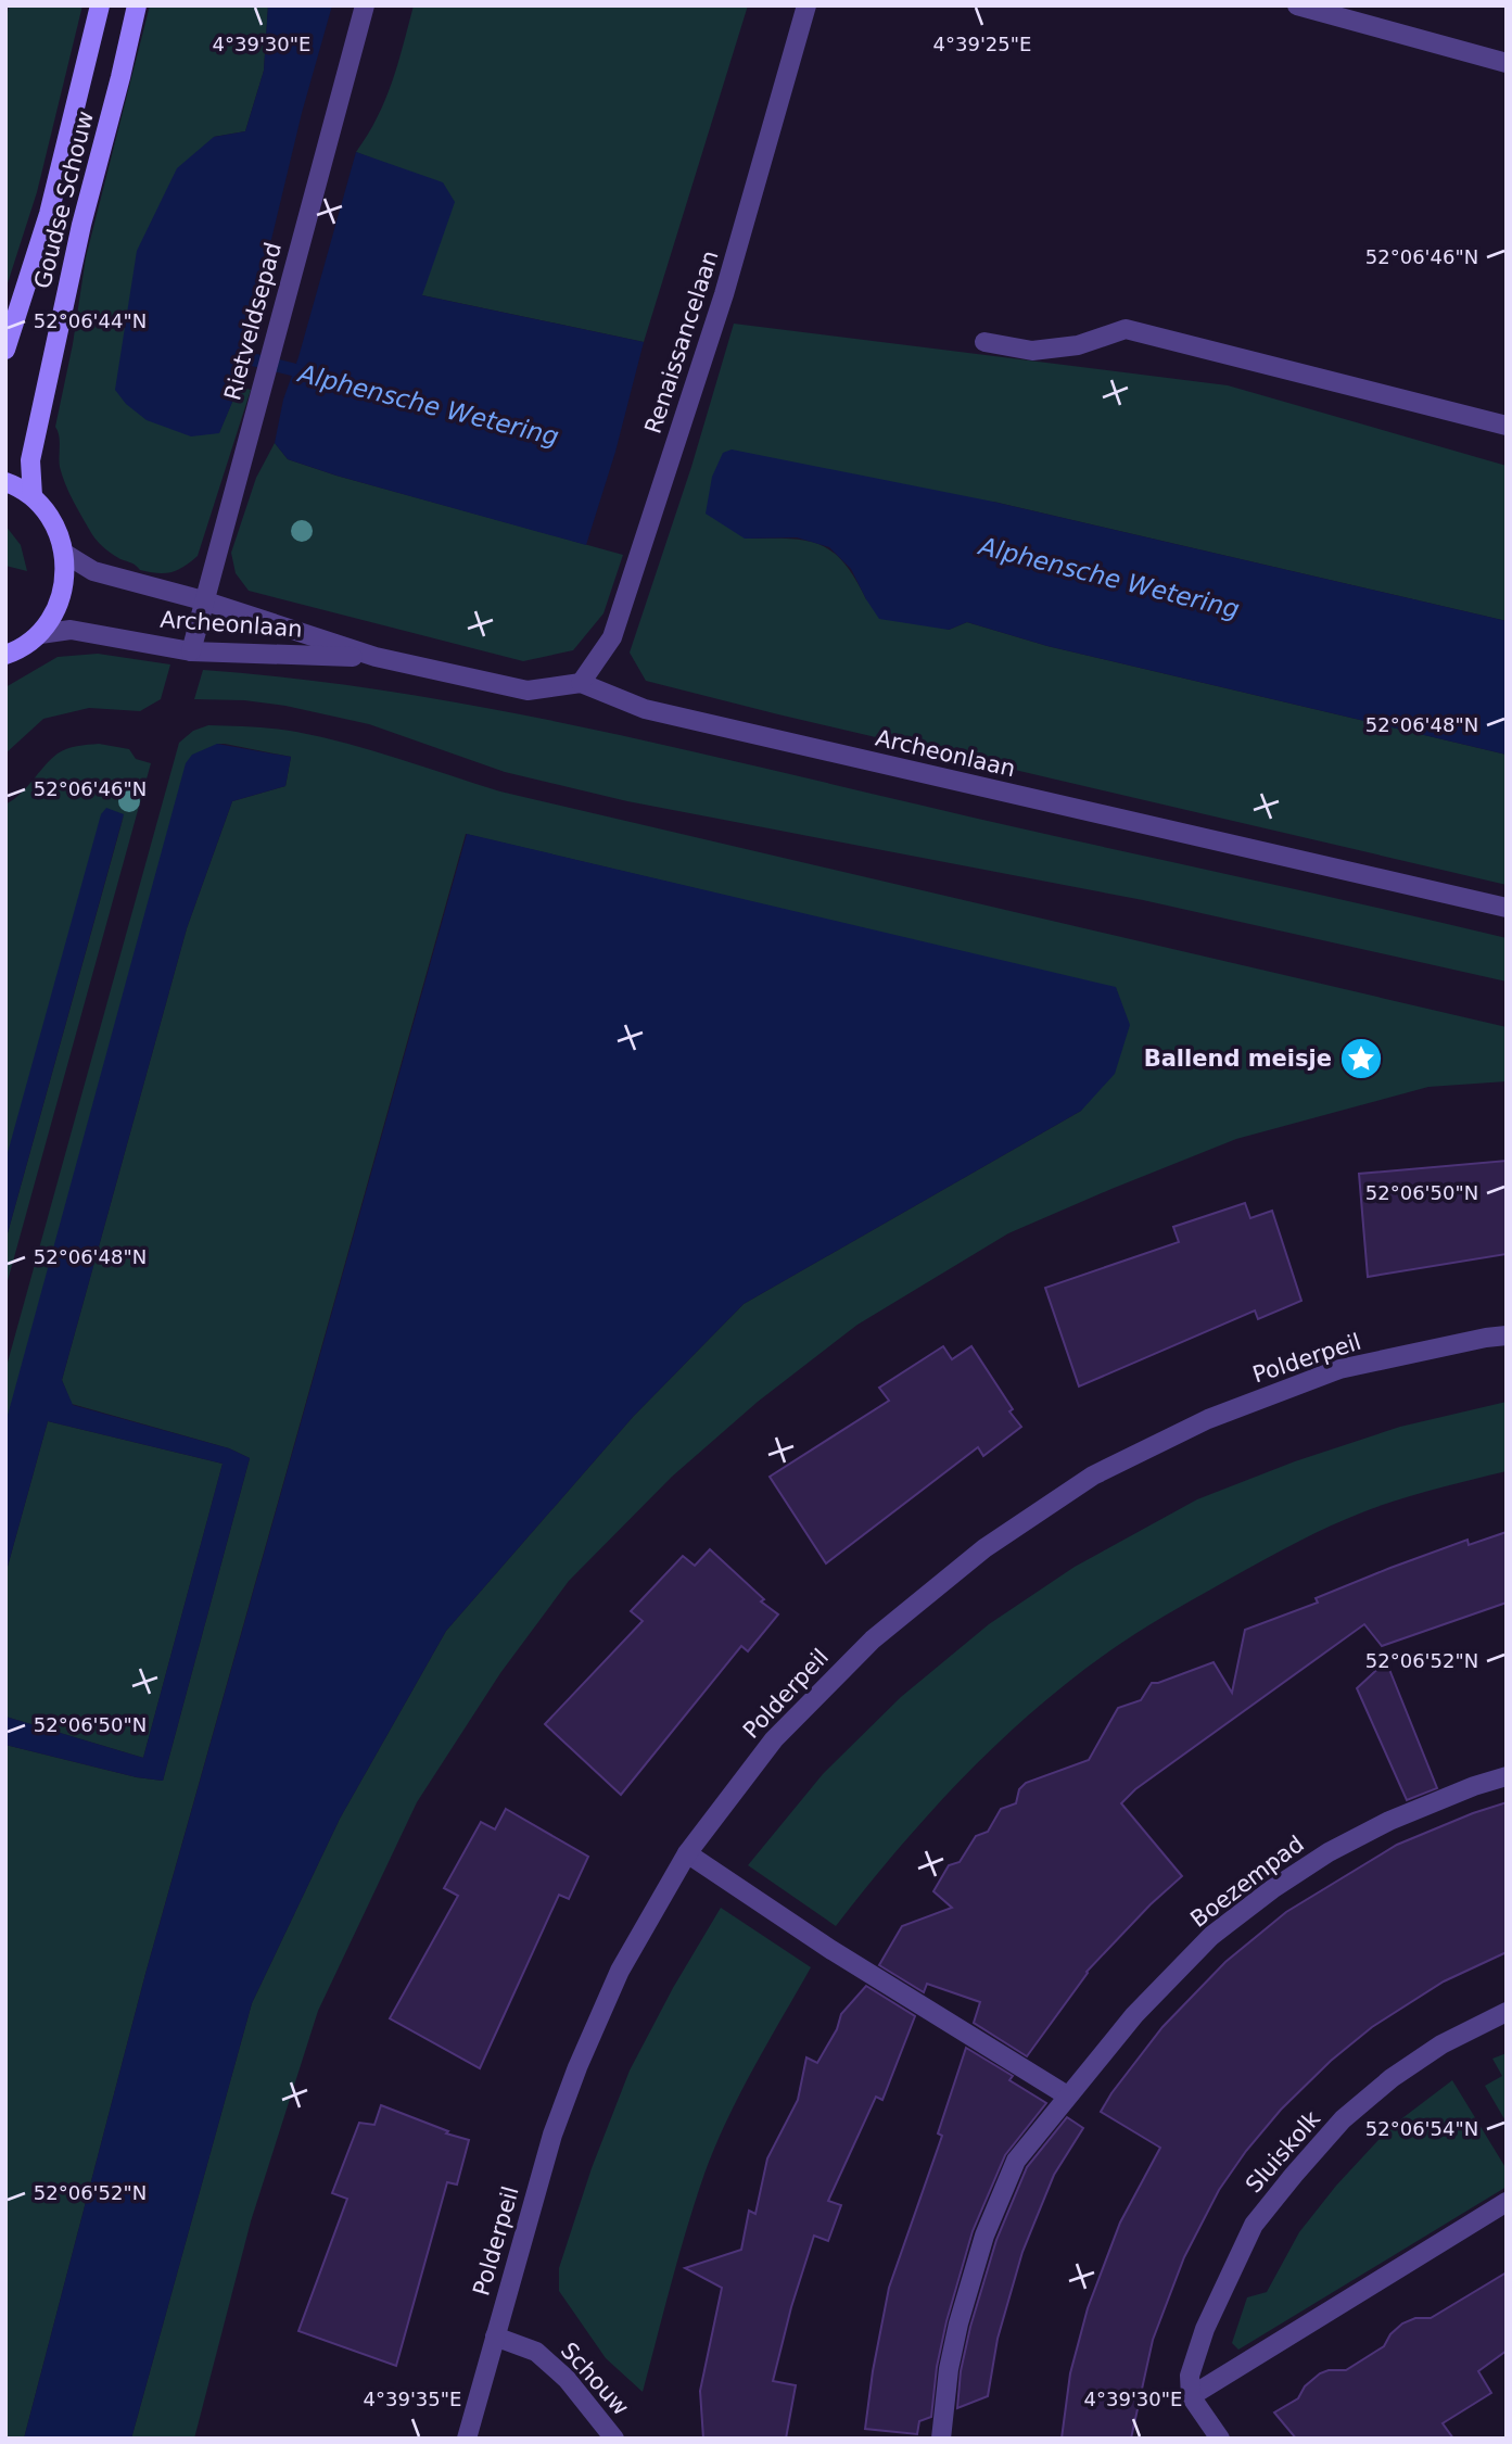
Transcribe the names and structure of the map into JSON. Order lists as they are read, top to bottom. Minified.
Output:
{"streets":{"main road":["Goudse Schouw"],"street":["Rietveldsepad","Renaissancelaan","Archeonlaan","Polderpeil","Boezempad","Sluiskolk","Schouw"]},"crossings":[["Rietveldsepad","Archeonlaan"],["Renaissancelaan","Archeonlaan"],["Polderpeil","Schouw"]],"water":["Alphensche Wetering"],"places":{"place":["Ballend meisje"]},"coordinates":["4°39'30\"E","4°39'25\"E","52°06'46\"N","52°06'44\"N","52°06'48\"N","52°06'50\"N","52°06'52\"N","52°06'54\"N","4°39'35\"E"]}
